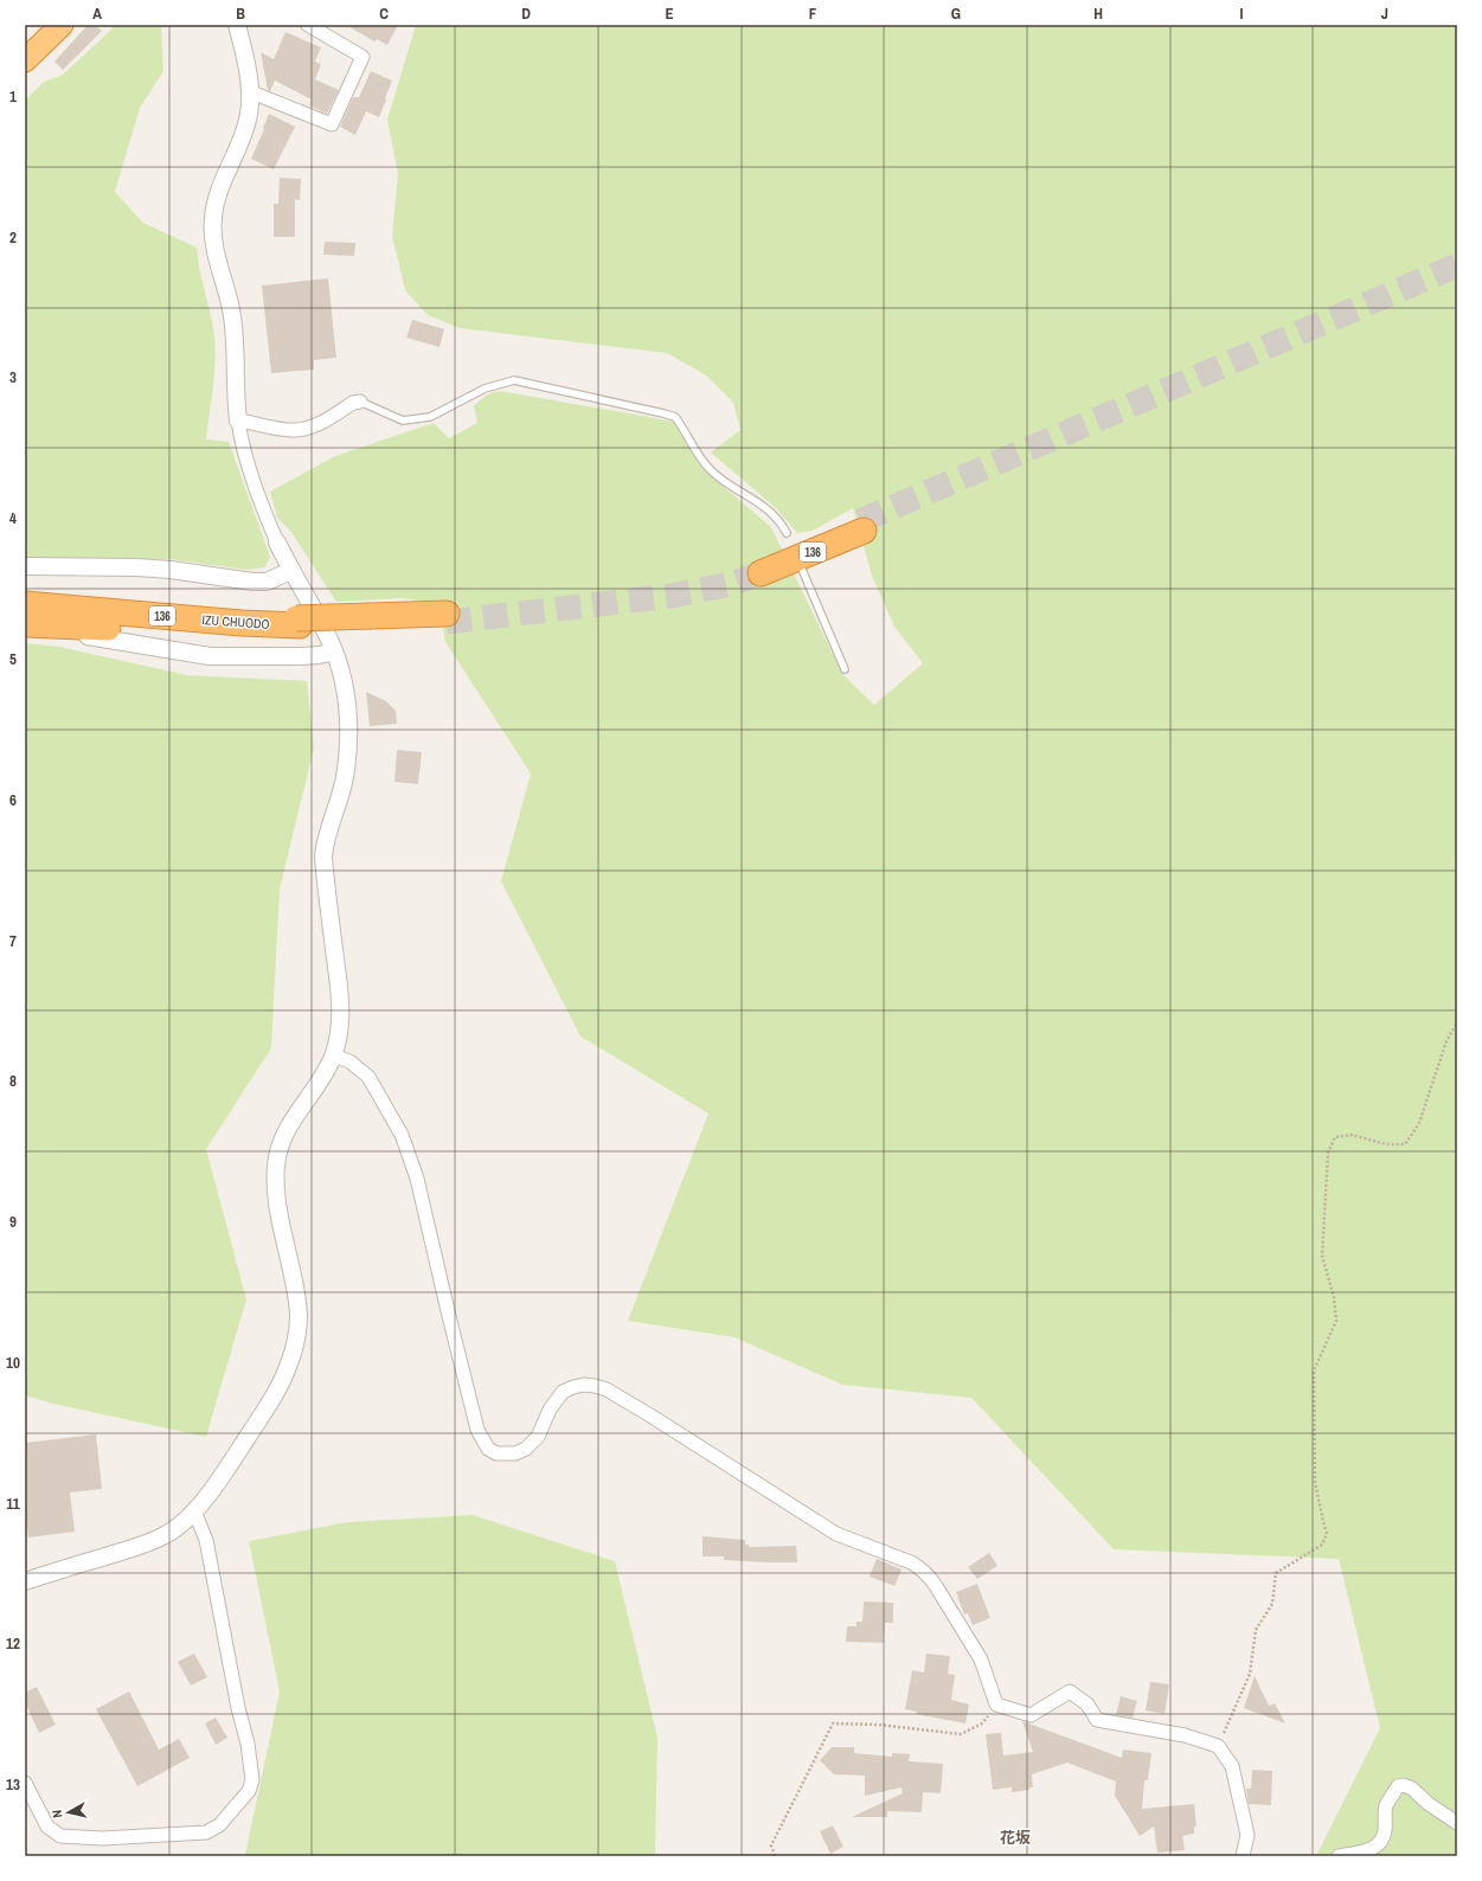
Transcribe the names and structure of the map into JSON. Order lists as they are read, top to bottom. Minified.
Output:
{"streets":{"highway":["136","IZU CHUODO"]},"districts":["花坂"],"north":"left","grid":{"columns":["A","B","C","D","E","F","G","H","I","J"],"rows":["1","2","3","4","5","6","7","8","9","10","11","12","13"]}}
